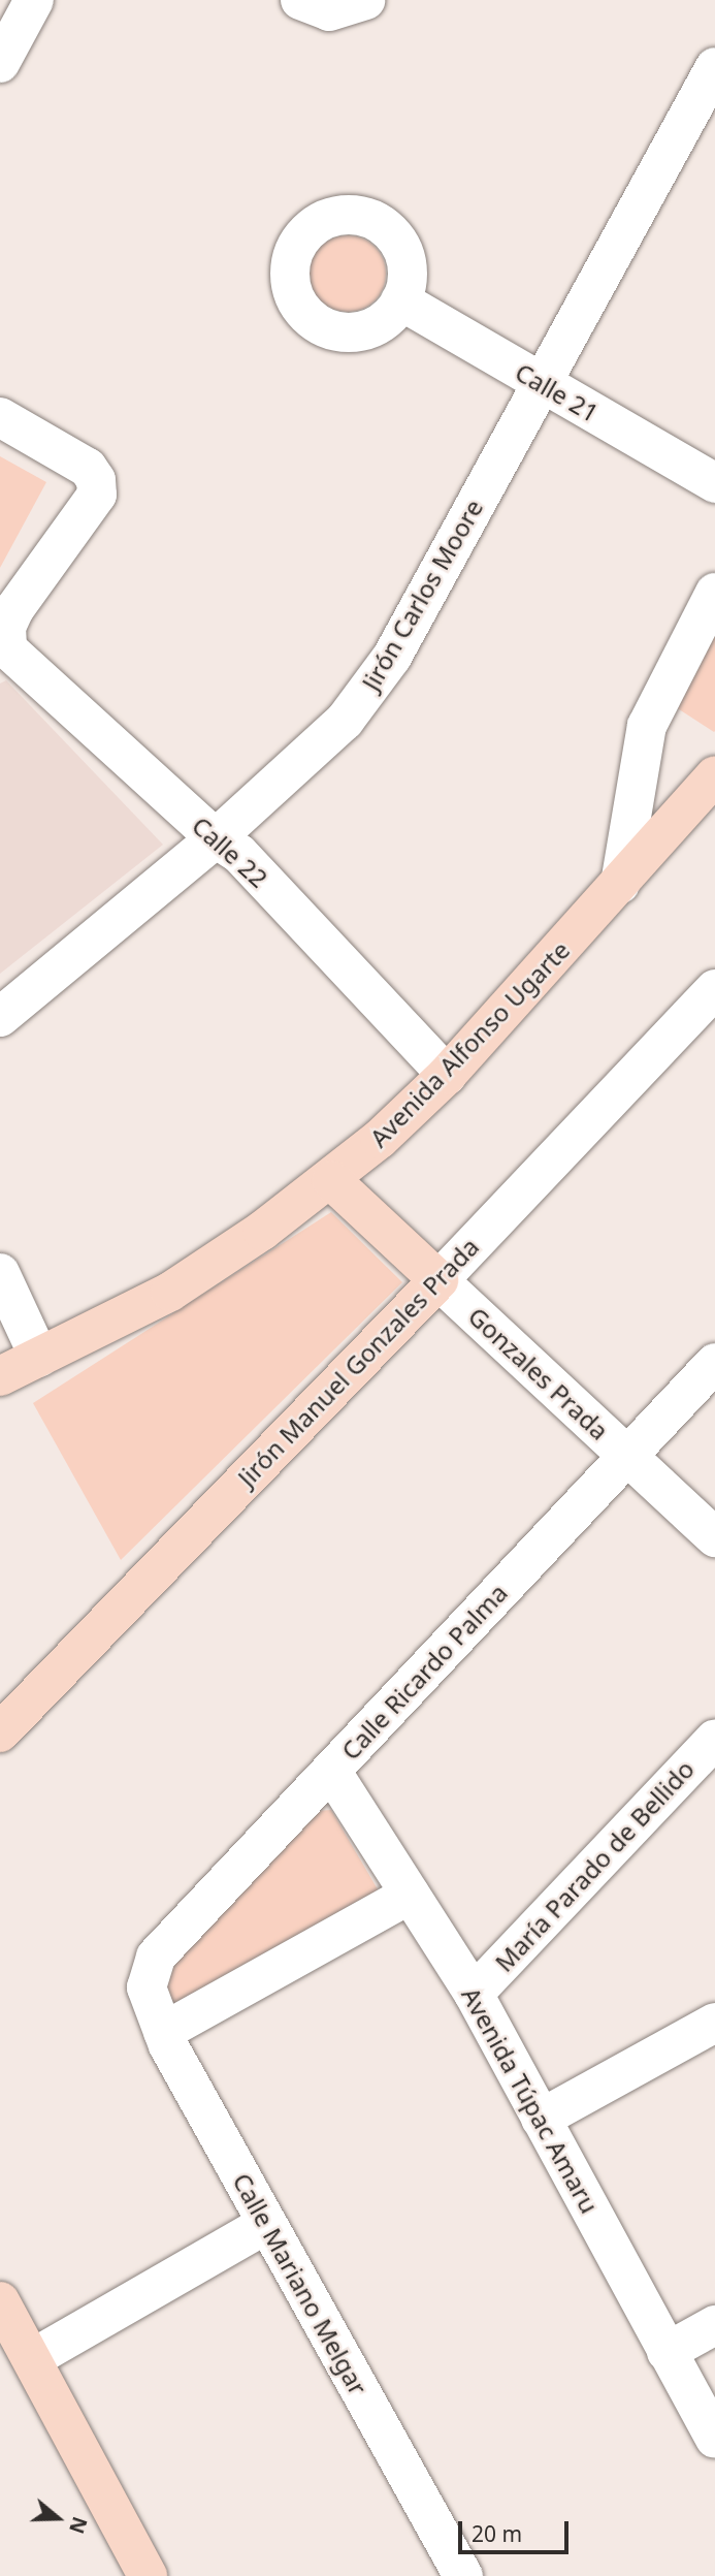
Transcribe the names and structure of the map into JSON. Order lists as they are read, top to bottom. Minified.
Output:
{"streets":{"street":["Calle 21","Jirón Carlos Moore","Calle 22","Avenida Alfonso Ugarte","Jirón Manuel Gonzales Prada","Gonzales Prada","Calle Ricardo Palma","María Parado de Bellido","Avenida Túpac Amaru","Calle Mariano Melgar"]},"crossings":[["Calle 21","Jirón Carlos Moore"],["Jirón Carlos Moore","Calle 22"],["Calle 22","Avenida Alfonso Ugarte"],["Avenida Alfonso Ugarte","Gonzales Prada"],["Jirón Manuel Gonzales Prada","Gonzales Prada"],["Gonzales Prada","Calle Ricardo Palma"],["Calle Ricardo Palma","Avenida Túpac Amaru"],["Calle Ricardo Palma","Calle Mariano Melgar"],["María Parado de Bellido","Avenida Túpac Amaru"]],"scale_bar":"20 m","north":"right"}
